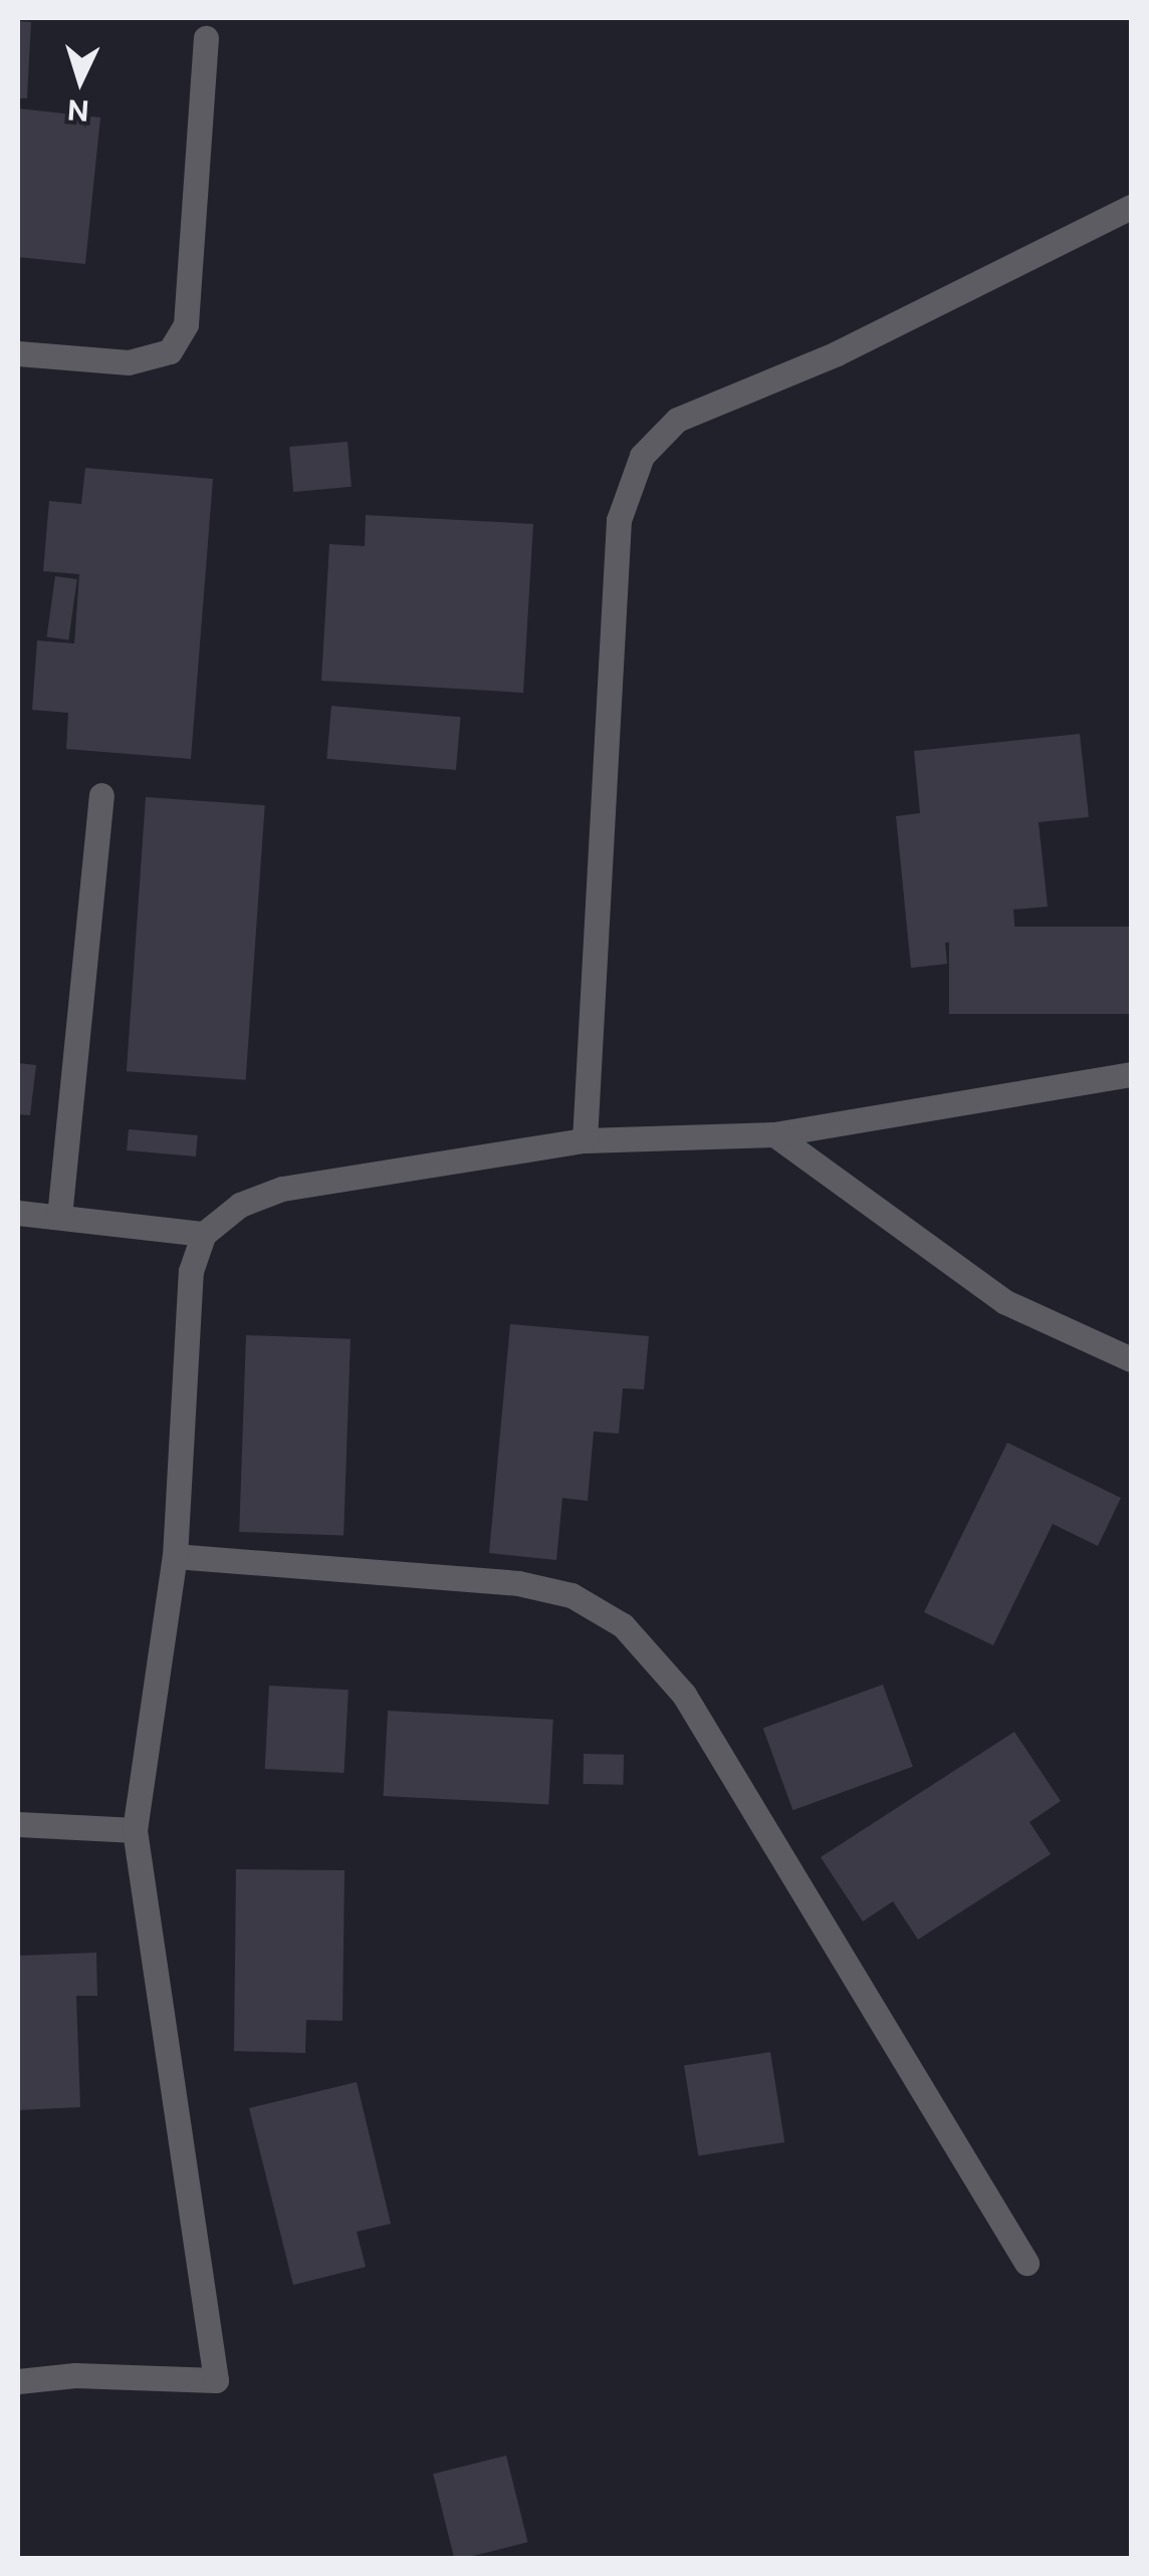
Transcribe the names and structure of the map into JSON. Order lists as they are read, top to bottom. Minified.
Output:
{"north":"bottom"}
